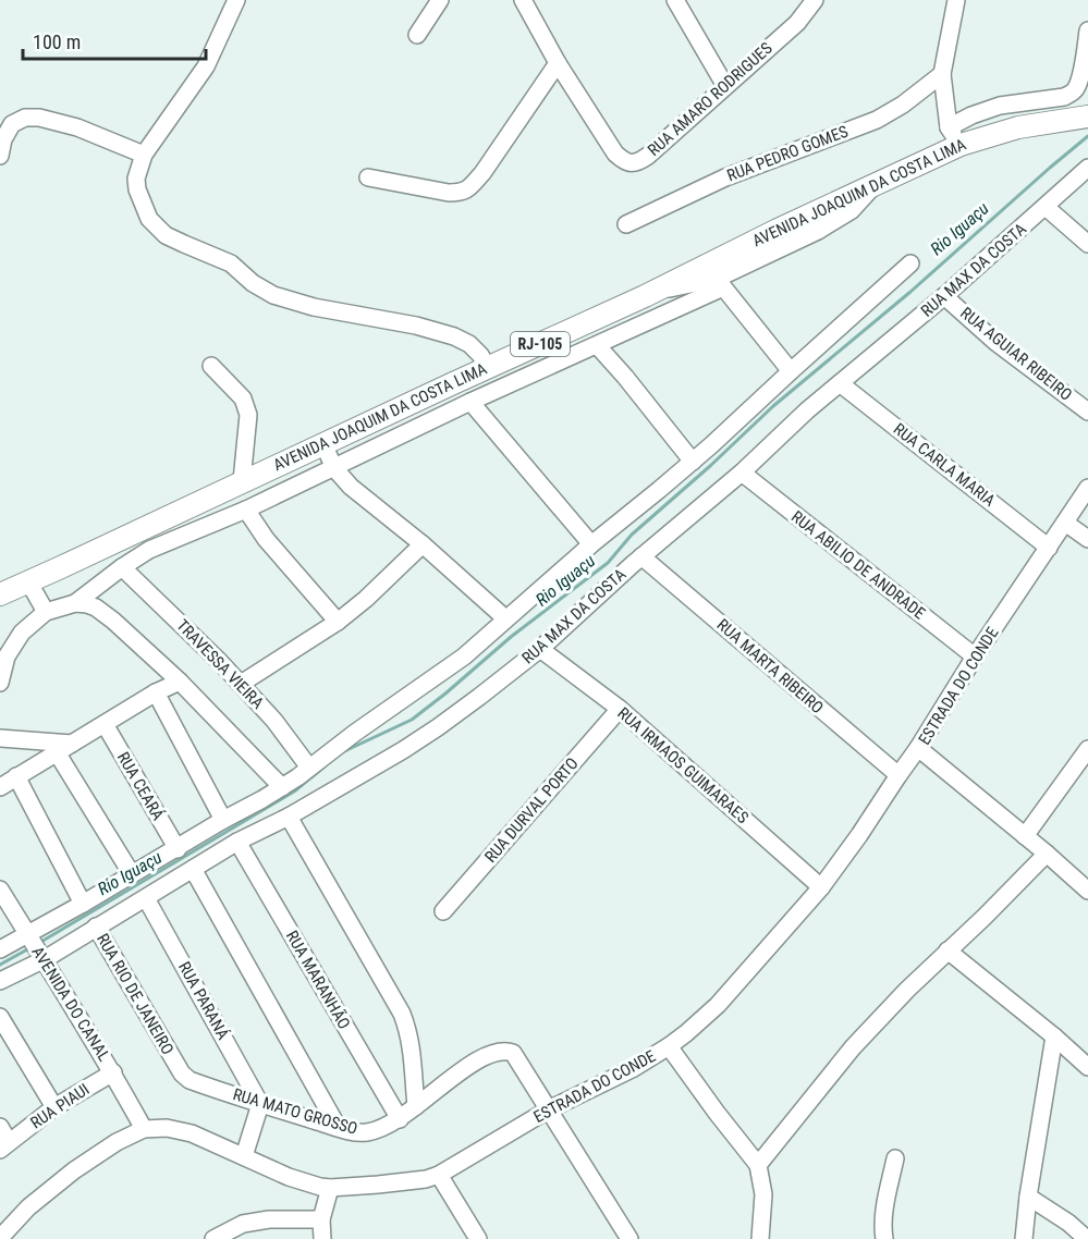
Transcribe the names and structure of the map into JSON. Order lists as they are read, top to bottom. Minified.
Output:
{"streets":{"main road":["AVENIDA JOAQUIM DA COSTA LIMA","RJ-105"],"street":["RUA AMARO RODRIGUES","RUA PEDRO GOMES","RUA MAX DA COSTA","RUA AGUIAR RIBEIRO","RUA CARLA MARIA","RUA ABILIO DE ANDRADE","TRAVESSA VIEIRA","RUA MARTA RIBEIRO","ESTRADA DO CONDE","RUA IRMAOS GUIMARAES","RUA CEARÁ","RUA DURVAL PORTO","RUA MARANHÃO","RUA RIO DE JANEIRO","RUA PARANÁ","AVENIDA DO CANAL","RUA PIAUI","RUA MATO GROSSO"]},"crossings":[["RUA MAX DA COSTA","RUA AGUIAR RIBEIRO"],["RUA MAX DA COSTA","RUA CARLA MARIA"],["RUA MAX DA COSTA","RUA ABILIO DE ANDRADE"],["RUA MAX DA COSTA","RUA MARTA RIBEIRO"],["RUA MAX DA COSTA","RUA IRMAOS GUIMARAES"],["RUA MAX DA COSTA","RUA MARANHÃO"],["RUA MAX DA COSTA","RUA RIO DE JANEIRO"],["RUA MAX DA COSTA","RUA PARANÁ"],["RUA MAX DA COSTA","AVENIDA DO CANAL"],["RUA CARLA MARIA","ESTRADA DO CONDE"],["RUA ABILIO DE ANDRADE","ESTRADA DO CONDE"],["RUA MARTA RIBEIRO","ESTRADA DO CONDE"],["ESTRADA DO CONDE","RUA IRMAOS GUIMARAES"],["ESTRADA DO CONDE","AVENIDA DO CANAL"],["ESTRADA DO CONDE","RUA MATO GROSSO"],["RUA IRMAOS GUIMARAES","RUA DURVAL PORTO"],["RUA MARANHÃO","RUA MATO GROSSO"],["RUA RIO DE JANEIRO","RUA MATO GROSSO"],["RUA PARANÁ","RUA MATO GROSSO"],["AVENIDA DO CANAL","RUA PIAUI"]],"water":["Rio Iguaçu"],"scale_bar":"100 m"}
